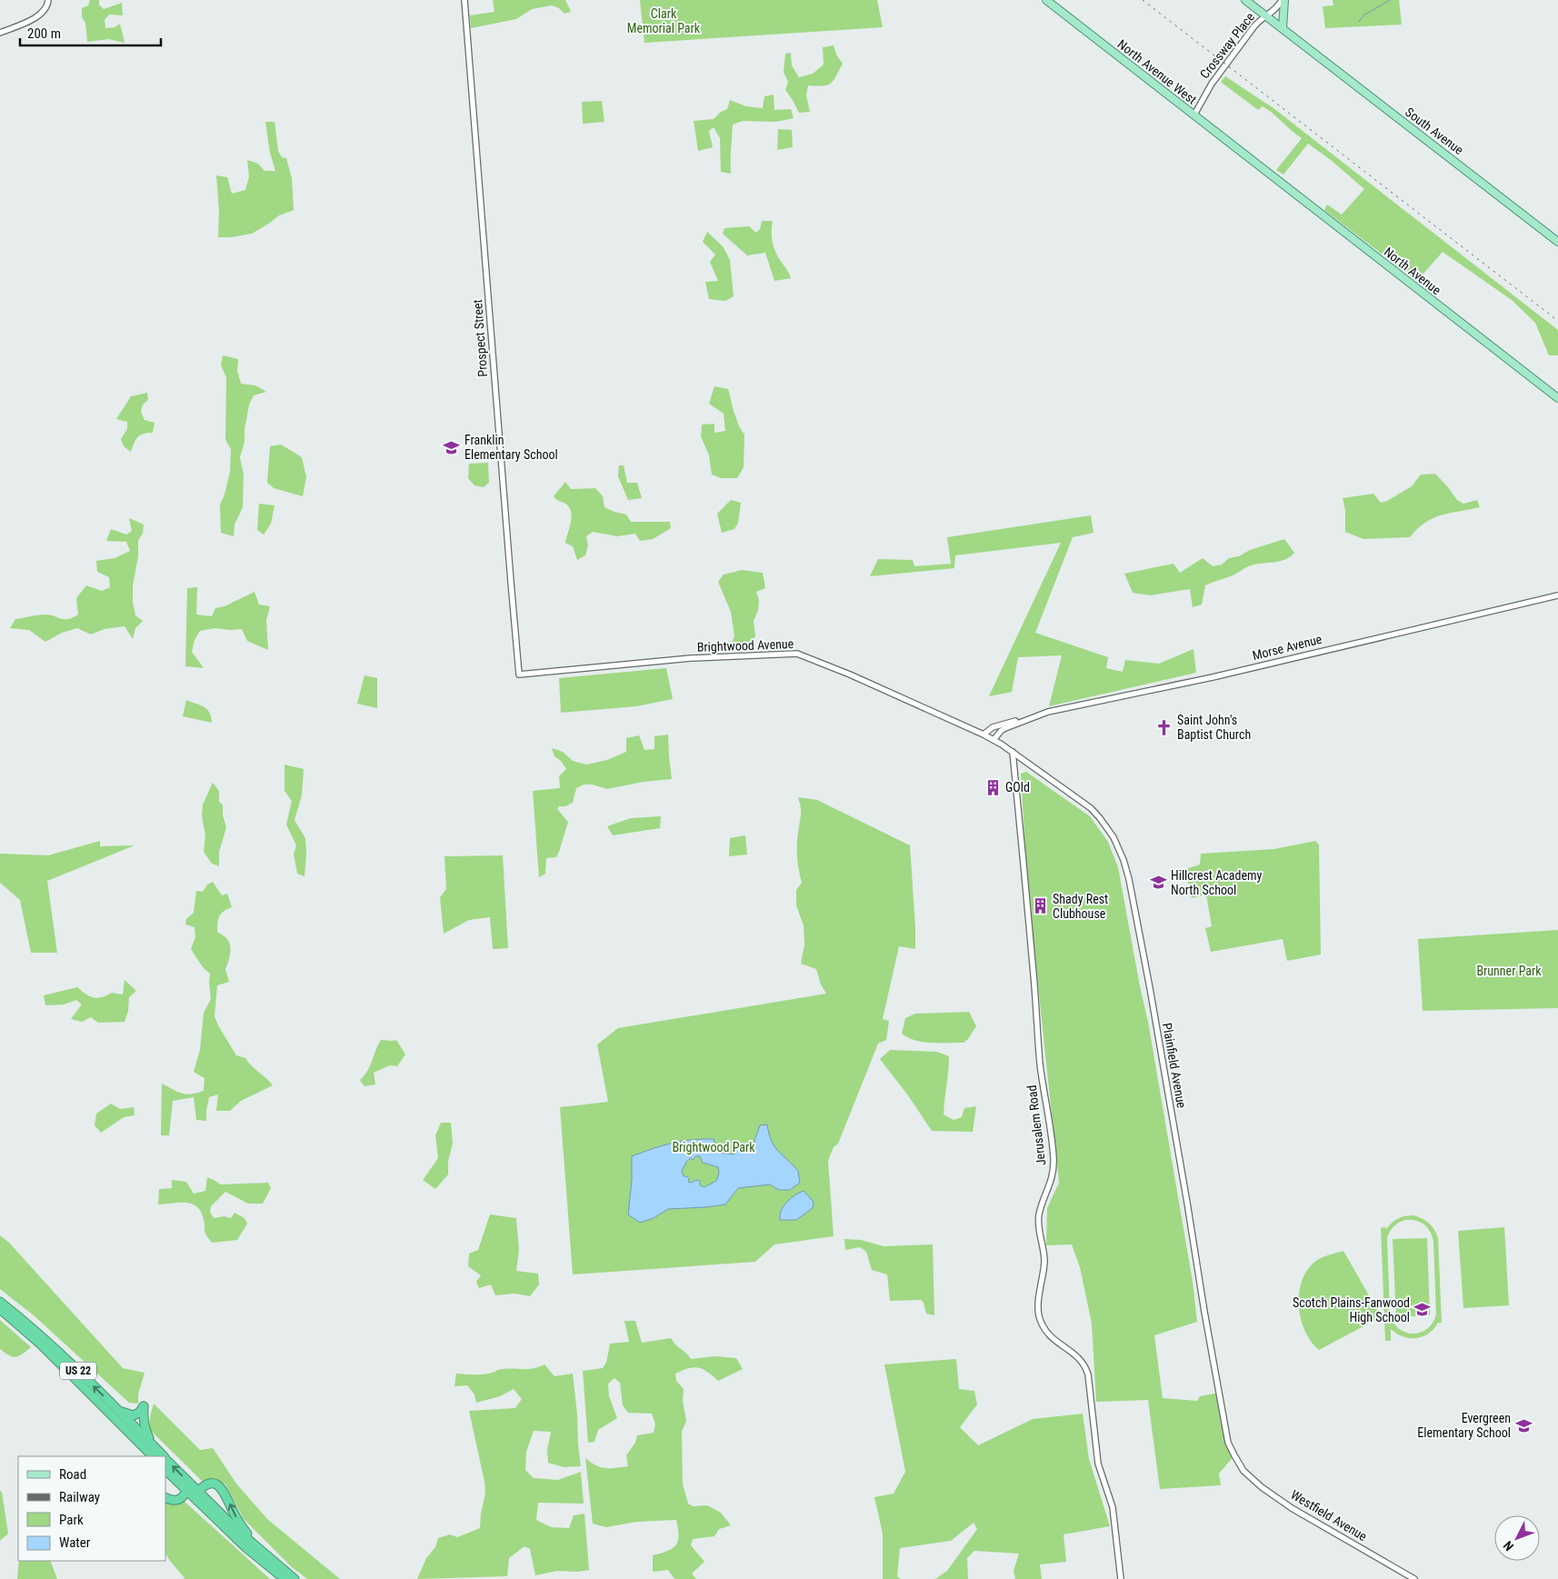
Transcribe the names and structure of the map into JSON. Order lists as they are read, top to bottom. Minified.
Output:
{"streets":{"highway":["US 22"],"main road":["North Avenue West","South Avenue","North Avenue"],"street":["Crossway Place","Prospect Street","Brightwood Avenue","Morse Avenue","Plainfield Avenue","Jerusalem Road","Westfield Avenue"]},"crossings":[["Crossway Place","North Avenue West"],["Crossway Place","South Avenue"],["North Avenue West","North Avenue"],["Prospect Street","Brightwood Avenue"],["Brightwood Avenue","Morse Avenue"],["Brightwood Avenue","Plainfield Avenue"],["Morse Avenue","Plainfield Avenue"],["Plainfield Avenue","Jerusalem Road"],["Plainfield Avenue","Westfield Avenue"]],"parks":["Clark Memorial Park","Brunner Park","Brightwood Park"],"places":{"school or university":["Franklin Elementary School","Hillcrest Academy North School","Scotch Plains-Fanwood High School","Evergreen Elementary School"],"church":["Saint John's Baptist Church"],"building":["GOld","Shady Rest Clubhouse"]},"legend":["Road","Railway","Park","Water"],"scale_bar":"200 m","north":"bottom left"}
